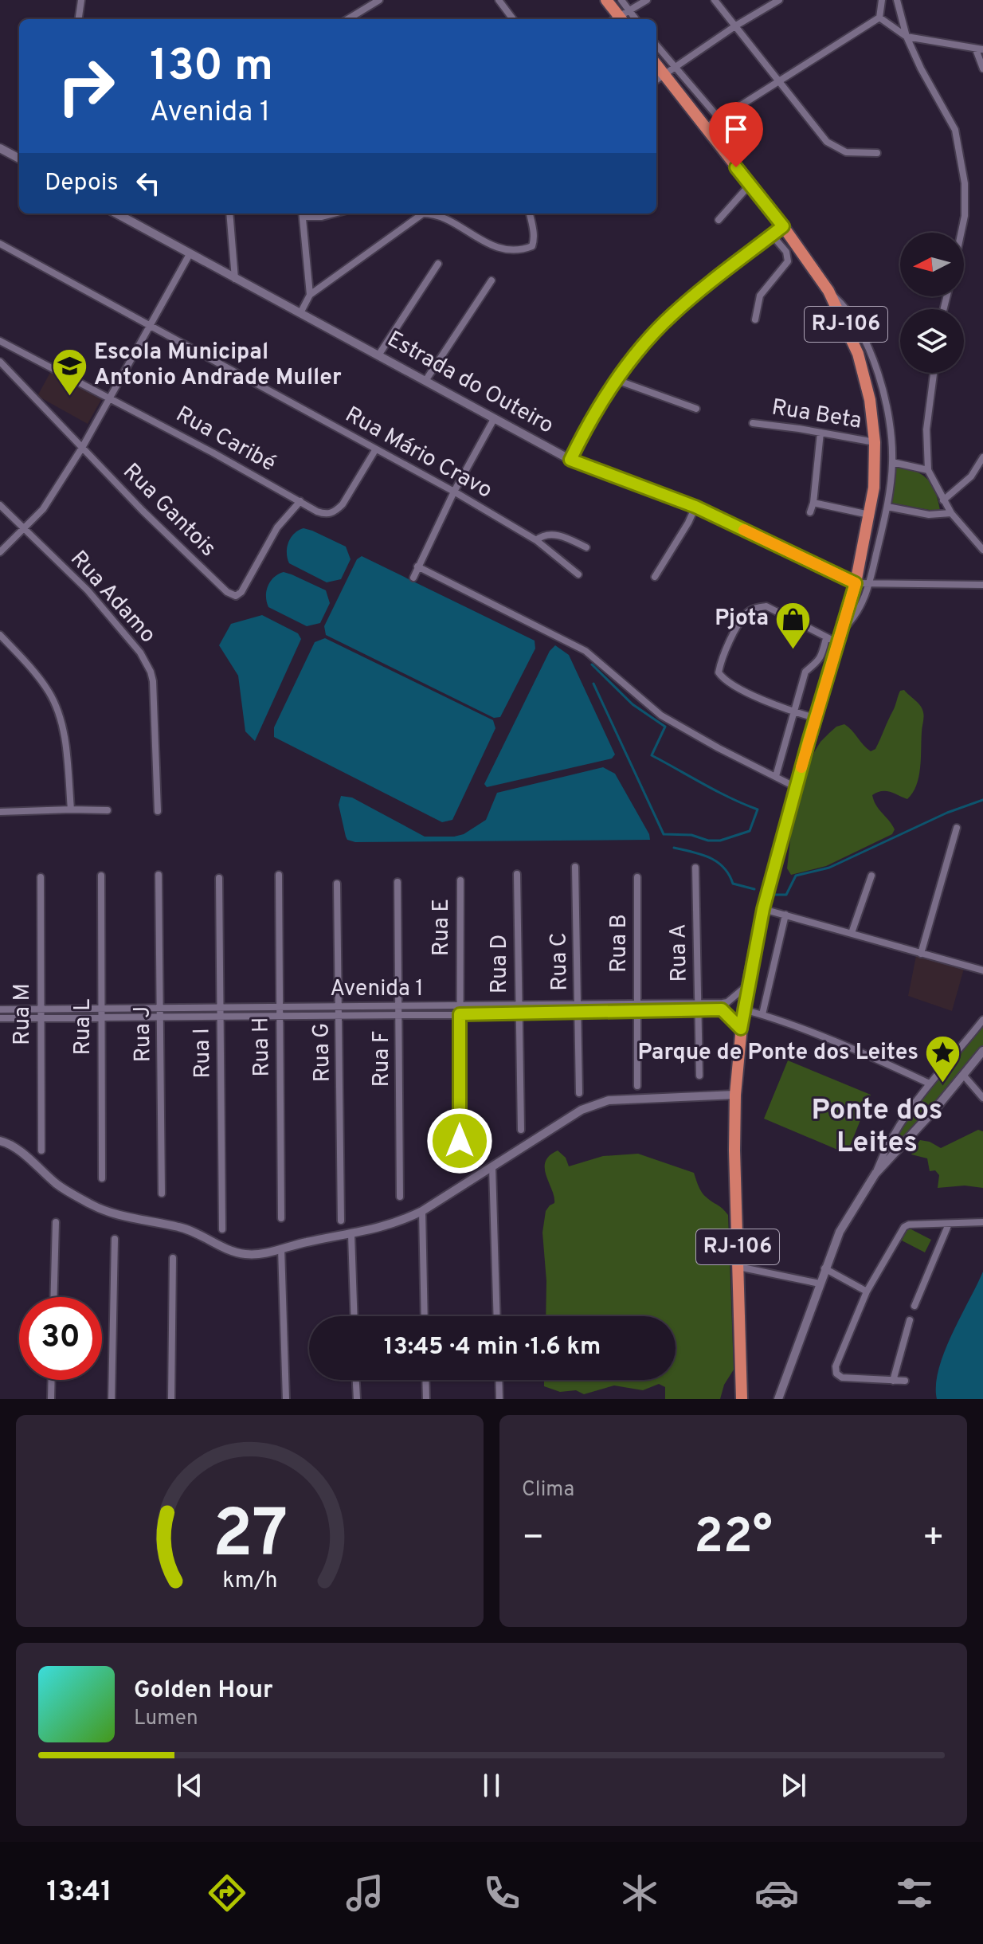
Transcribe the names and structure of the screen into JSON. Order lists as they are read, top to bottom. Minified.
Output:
{"streets":{"highway":["RJ-106"],"street":["Estrada do Outeiro","Rua Beta","Rua Caribé","Rua Mário Cravo","Rua Gantois","Rua Adamo","Rua E","Rua B","Rua A","Rua C","Rua D","Avenida 1","Rua M","Rua L","Rua J","Rua H","Rua G","Rua I","Rua F"]},"crossings":[["RJ-106","Estrada do Outeiro"],["RJ-106","Rua Beta"],["RJ-106","Avenida 1"],["Rua Caribé","Rua Mário Cravo"],["Rua Caribé","Rua Gantois"],["Rua E","Avenida 1"],["Rua B","Avenida 1"],["Rua A","Avenida 1"],["Rua C","Avenida 1"],["Rua D","Avenida 1"],["Avenida 1","Rua M"],["Avenida 1","Rua L"],["Avenida 1","Rua J"],["Avenida 1","Rua H"],["Avenida 1","Rua G"],["Avenida 1","Rua I"],["Avenida 1","Rua F"]],"districts":["Ponte dos Leites"],"places":{"school or university":["Escola Municipal Antonio Andrade Muller"],"shop":["Pjota"],"place":["Parque de Ponte dos Leites"]},"north":"left","page":{"turn":["130 m","Avenida 1"],"then":"Depois","limit":"30","trip":"13:45 · 4 min · 1.6 km","tile":"Clima","heat":["−","22°","+"],"song":["Golden Hour","Lumen"],"tabs":"13:41","gauge":["27","km/h"]}}
